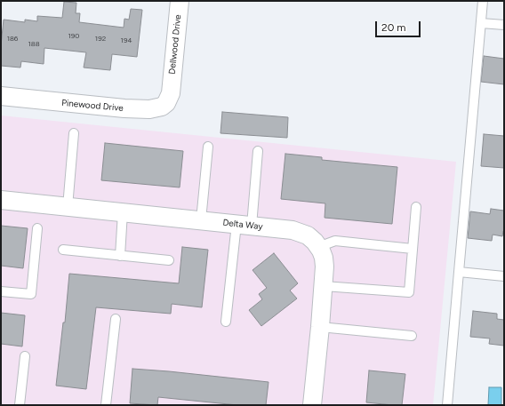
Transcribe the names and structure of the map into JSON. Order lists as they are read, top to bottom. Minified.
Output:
{"streets":{"street":["Dellwood Drive","Pinewood Drive","Delta Way"]},"crossings":[["Dellwood Drive","Pinewood Drive"]],"house_numbers":["190","186","192","194","188"],"scale_bar":"20 m"}
